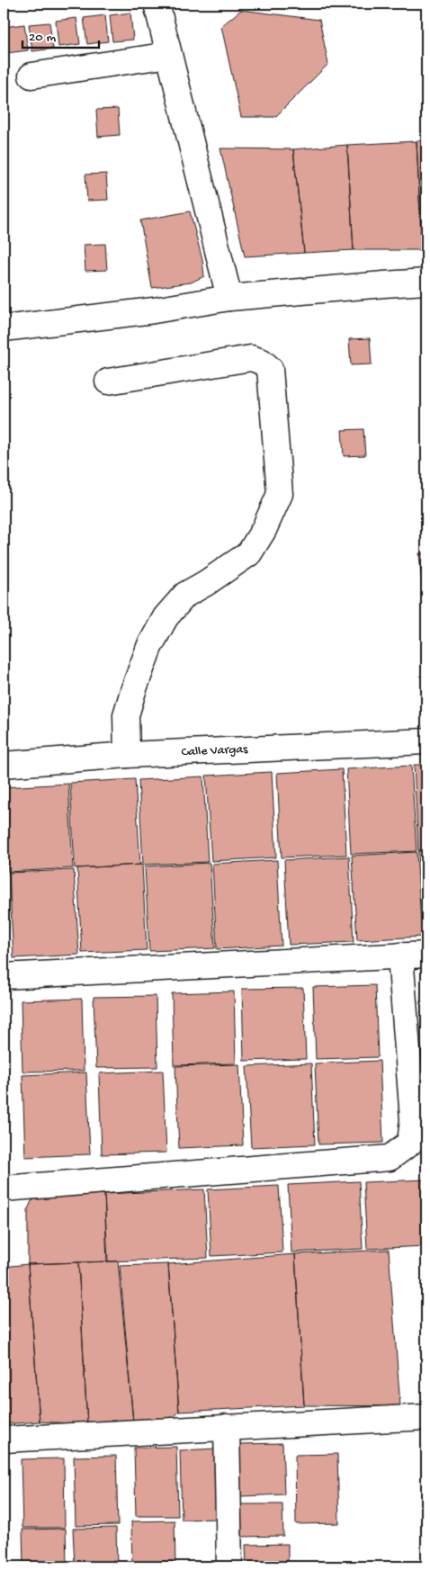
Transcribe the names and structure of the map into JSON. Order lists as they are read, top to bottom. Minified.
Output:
{"streets":{"street":["Calle Vargas"]},"scale_bar":"20 m"}
